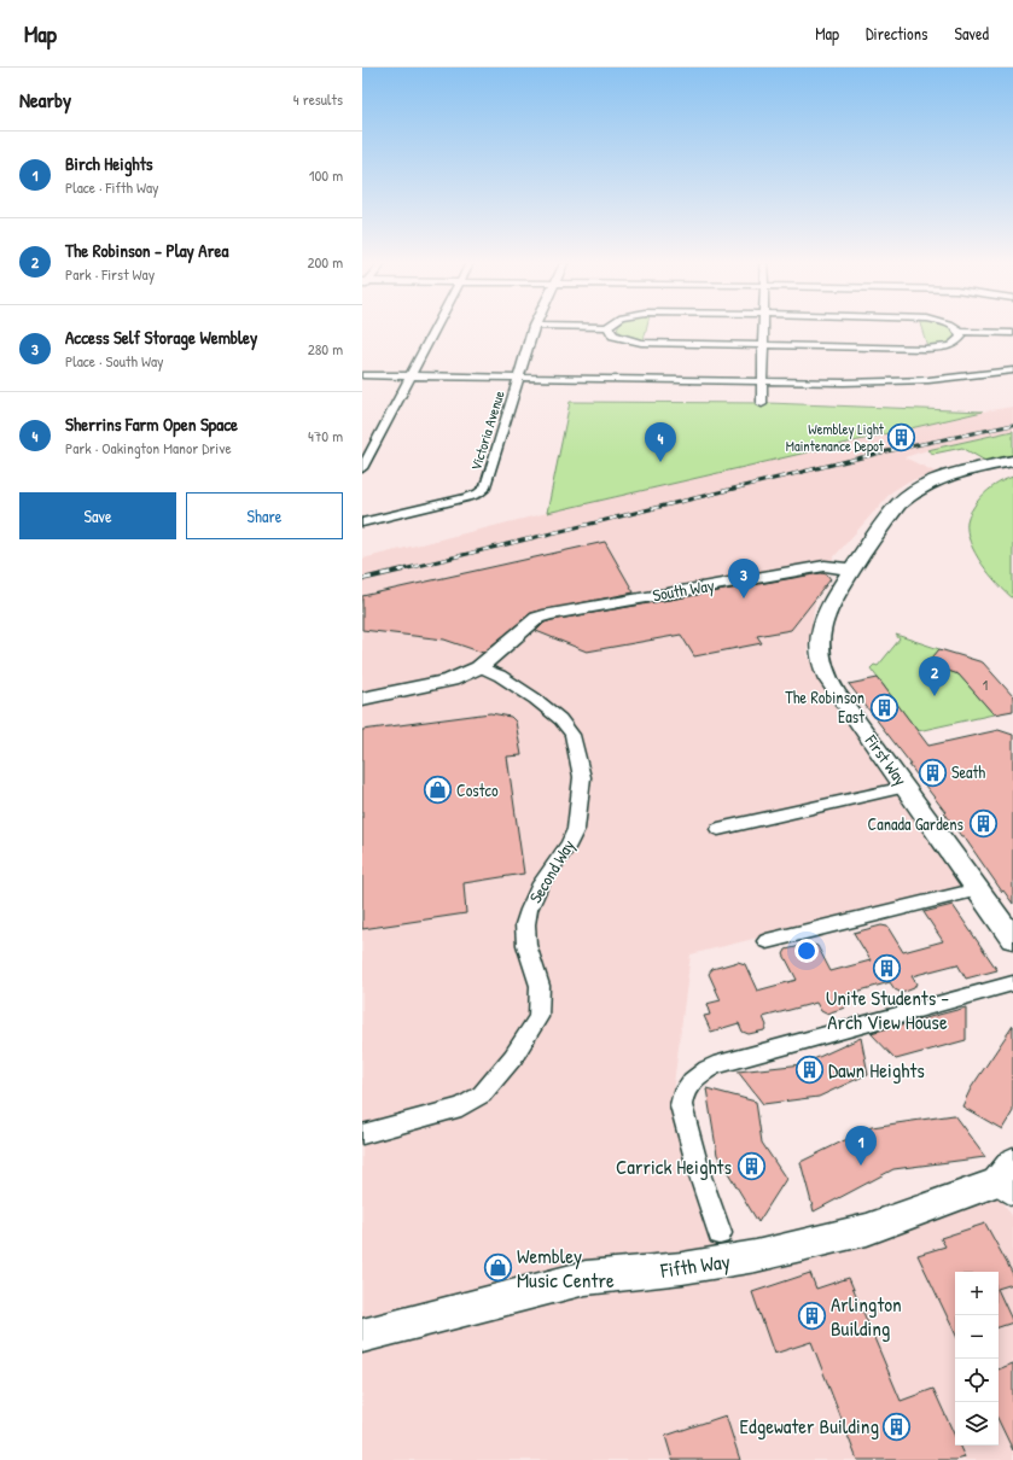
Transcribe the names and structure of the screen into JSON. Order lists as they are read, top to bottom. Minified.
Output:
{"streets":{"main road":["South Way","First Way","Fifth Way"],"street":["Victoria Avenue","Second Way"]},"crossings":[["South Way","First Way"],["South Way","Second Way"]],"places":{"building":["Wembley Light Maintenance Depot","The Robinson East","Seath","Canada Gardens","Unite Students - Arch View House","Dawn Heights","Carrick Heights","Arlington Building","Edgewater Building"],"shop":["Costco","Wembley Music Centre"]},"house_numbers":["1"],"page":{"header":"Map","nav":["Map","Directions","Saved"],"heading":["Nearby","4 results"],"list":[{"mark":"1","name":"Birch Heights","note":"Place · Fifth Way","value":"100 m"},{"mark":"2","name":"The Robinson - Play Area","note":"Park · First Way","value":"200 m"},{"mark":"3","name":"Access Self Storage Wembley","note":"Place · South Way","value":"280 m"},{"mark":"4","name":"Sherrins Farm Open Space","note":"Park · Oakington Manor Drive","value":"470 m"}],"pins":["4","3","2","1"],"buttons":["Save","Share"],"map_buttons":["+","−"]}}
